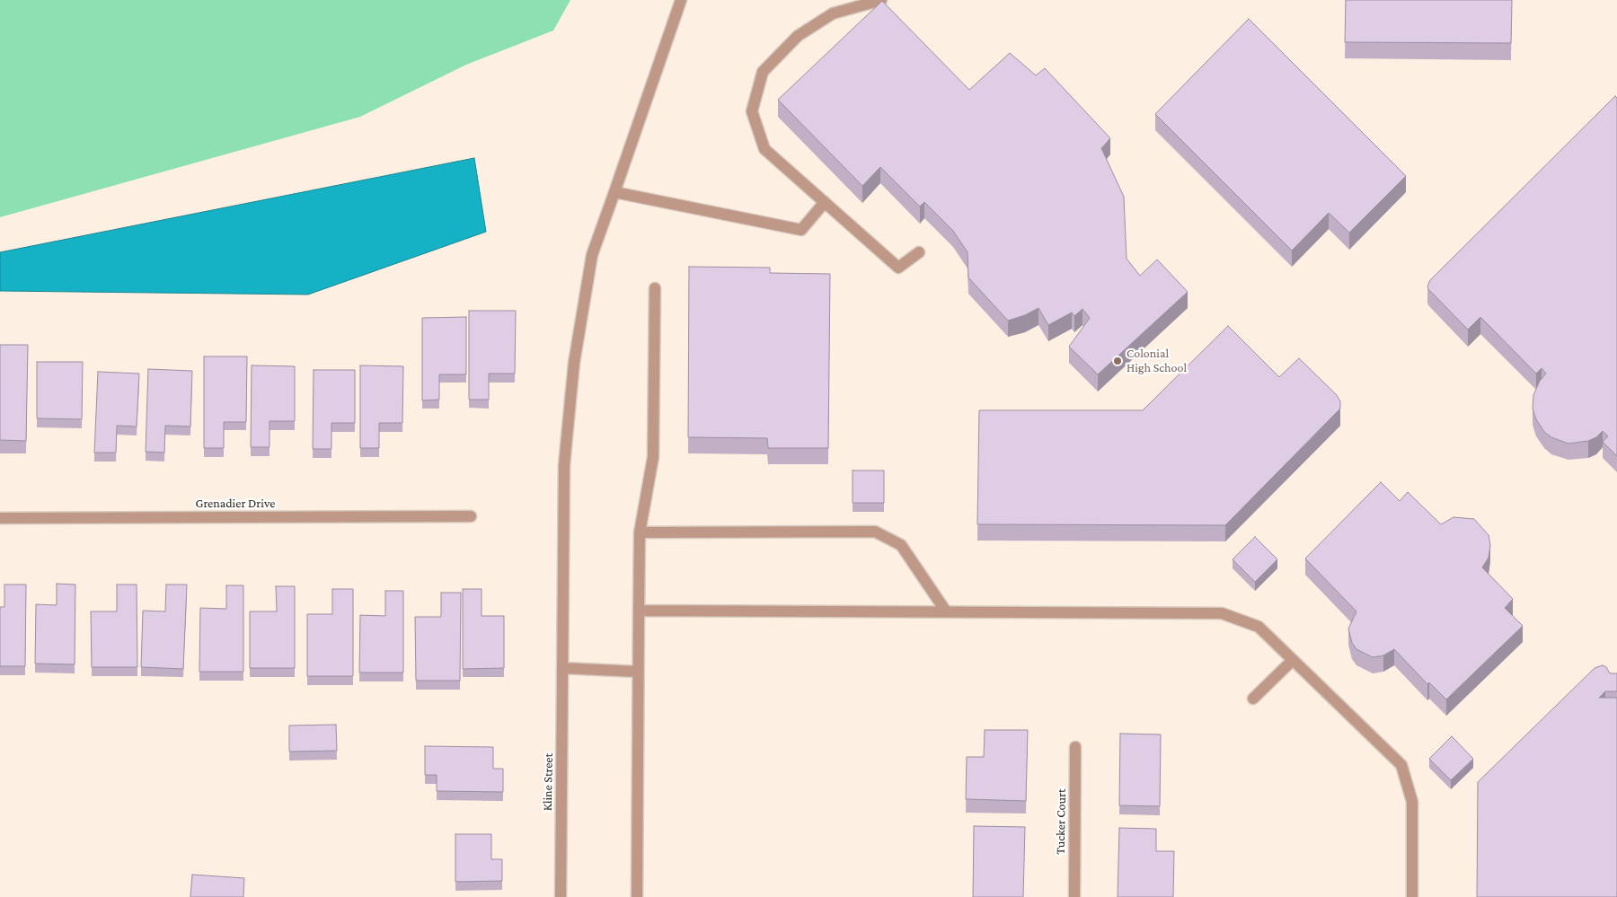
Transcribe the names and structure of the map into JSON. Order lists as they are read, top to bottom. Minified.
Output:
{"streets":{"street":["Grenadier Drive","Kline Street","Tucker Court"]},"places":["Colonial High School"]}
